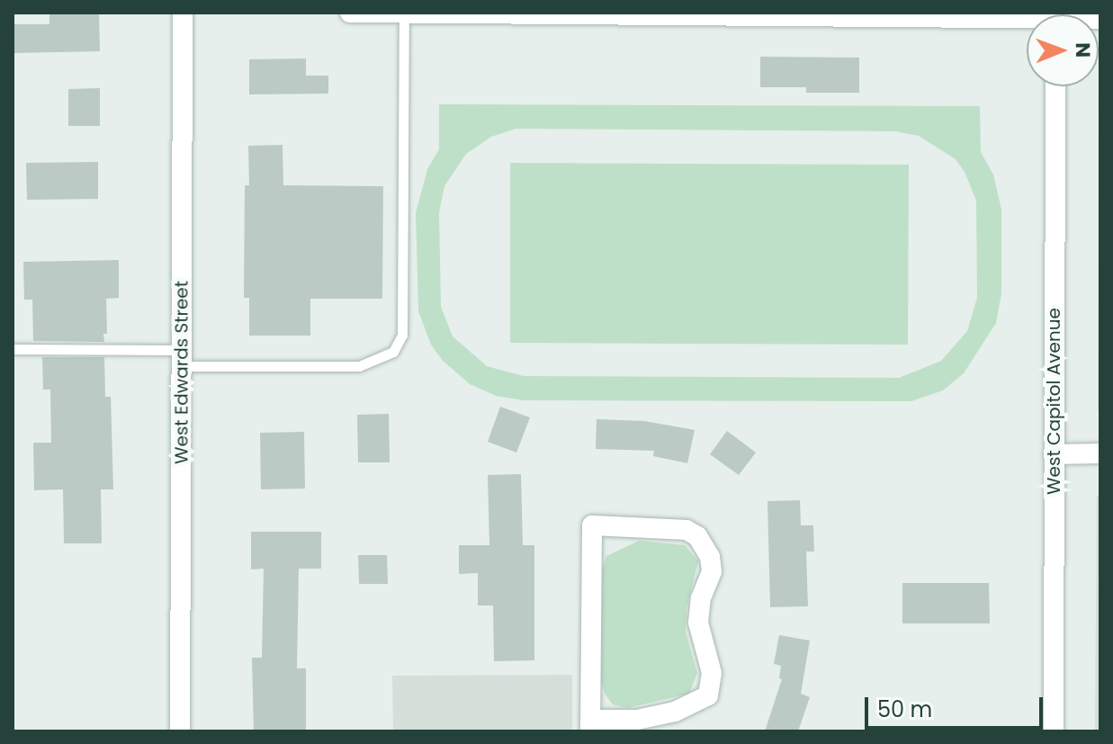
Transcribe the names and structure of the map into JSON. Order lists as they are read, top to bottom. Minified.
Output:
{"streets":{"street":["West Edwards Street","West Capitol Avenue"]},"scale_bar":"50 m","north":"right"}
